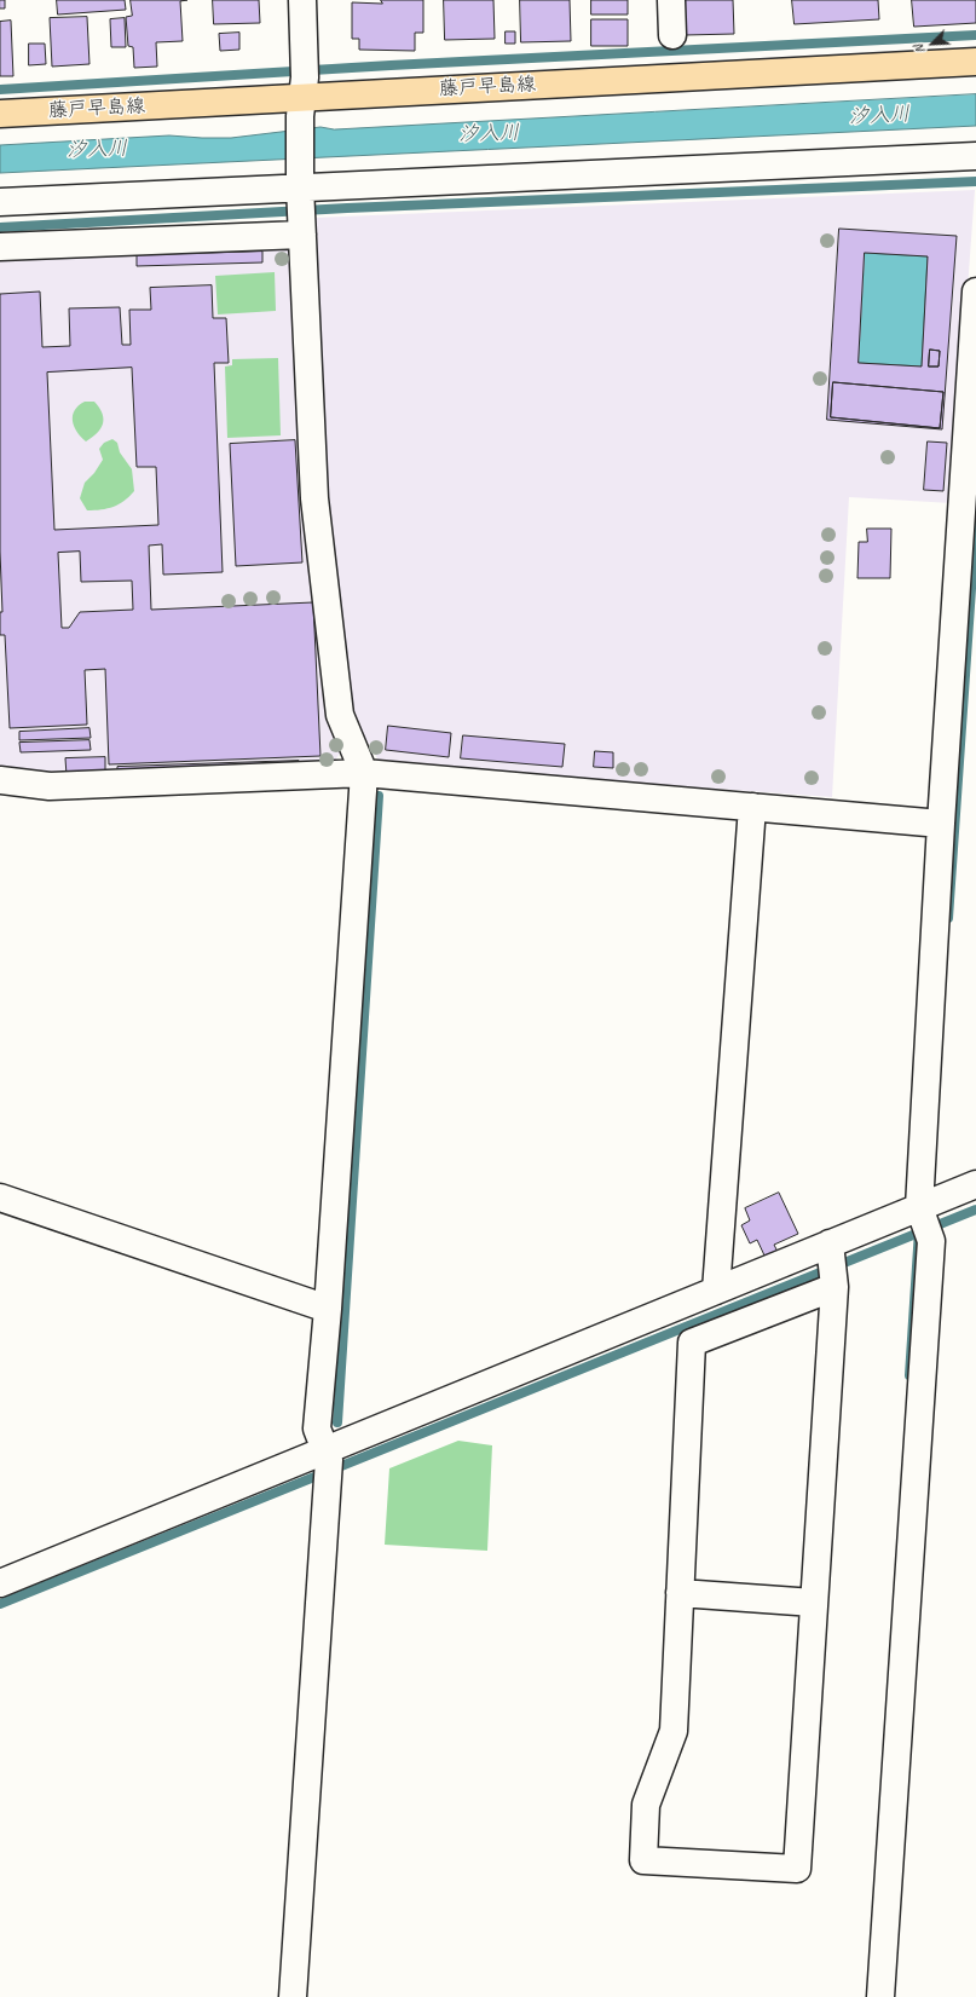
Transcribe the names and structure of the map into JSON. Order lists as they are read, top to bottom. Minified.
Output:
{"streets":{"main road":["藤戸早島線"]},"water":["汐入川"],"north":"bottom left"}
